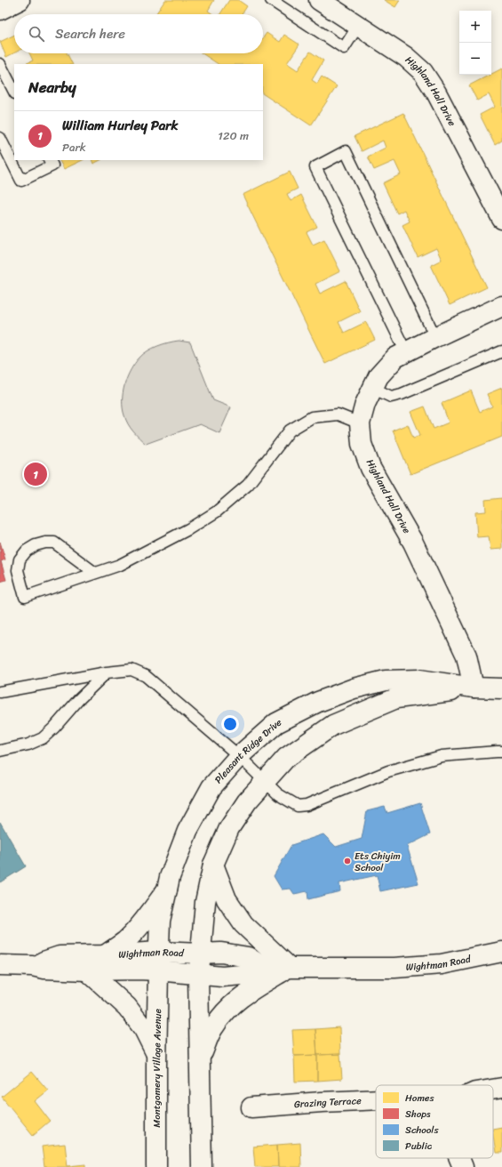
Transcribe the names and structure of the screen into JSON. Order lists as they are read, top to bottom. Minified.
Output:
{"streets":{"street":["Highland Hall Drive","Pleasant Ridge Drive","Wightman Road","Montgomery Village Avenue","Grazing Terrace"]},"crossings":[["Highland Hall Drive","Pleasant Ridge Drive"],["Pleasant Ridge Drive","Wightman Road"],["Pleasant Ridge Drive","Montgomery Village Avenue"],["Wightman Road","Montgomery Village Avenue"]],"places":["Ets Chiyim School"],"legend":["Homes","Shops","Schools","Public"],"page":{"map_buttons":["+","−"],"search":"Search here","heading":"Nearby","list":[{"mark":"1","name":"William Hurley Park","note":"Park","value":"120 m"}],"pins":"1"}}
